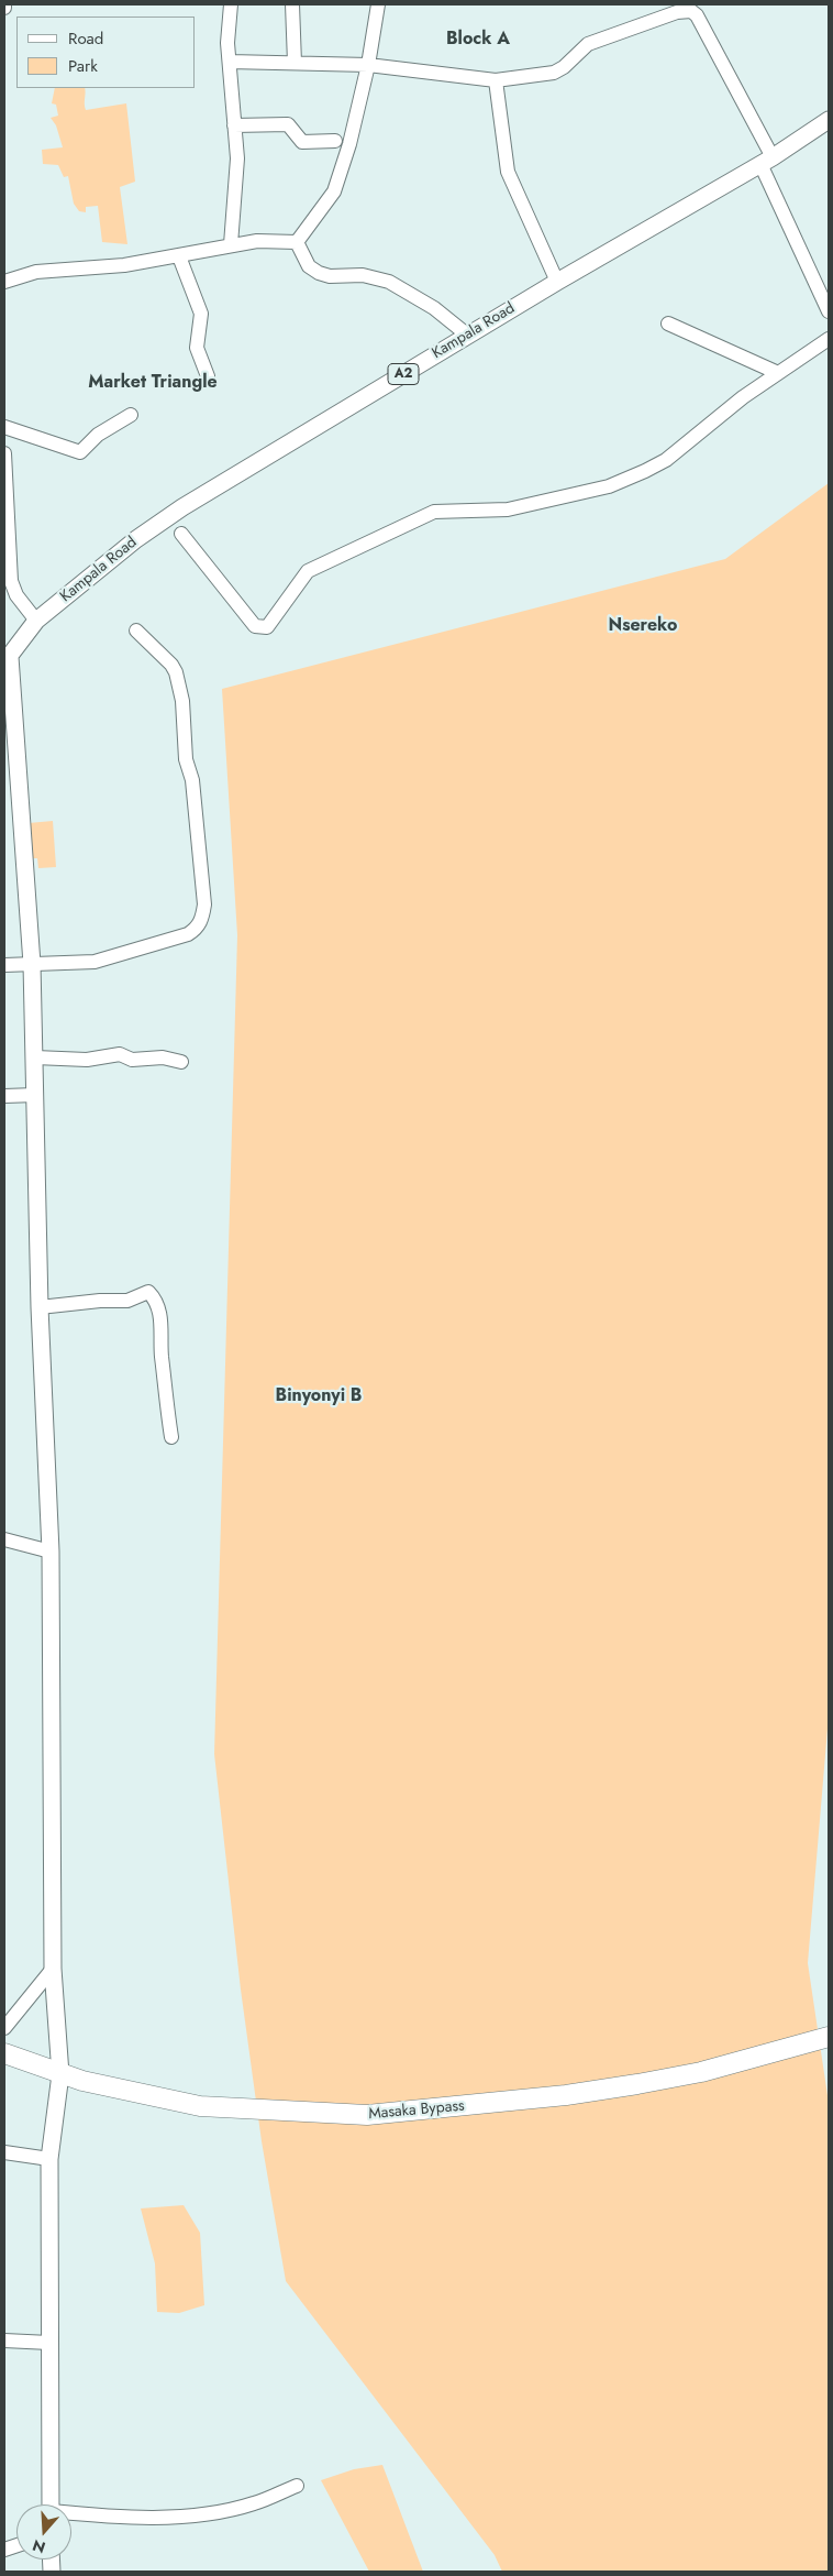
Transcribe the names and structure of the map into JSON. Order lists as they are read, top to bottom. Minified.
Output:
{"streets":{"highway":["Masaka Bypass"],"main road":["Kampala Road","A2"]},"districts":["Block A","Market Triangle","Nsereko","Binyonyi B"],"legend":["Road","Park"],"north":"bottom"}
